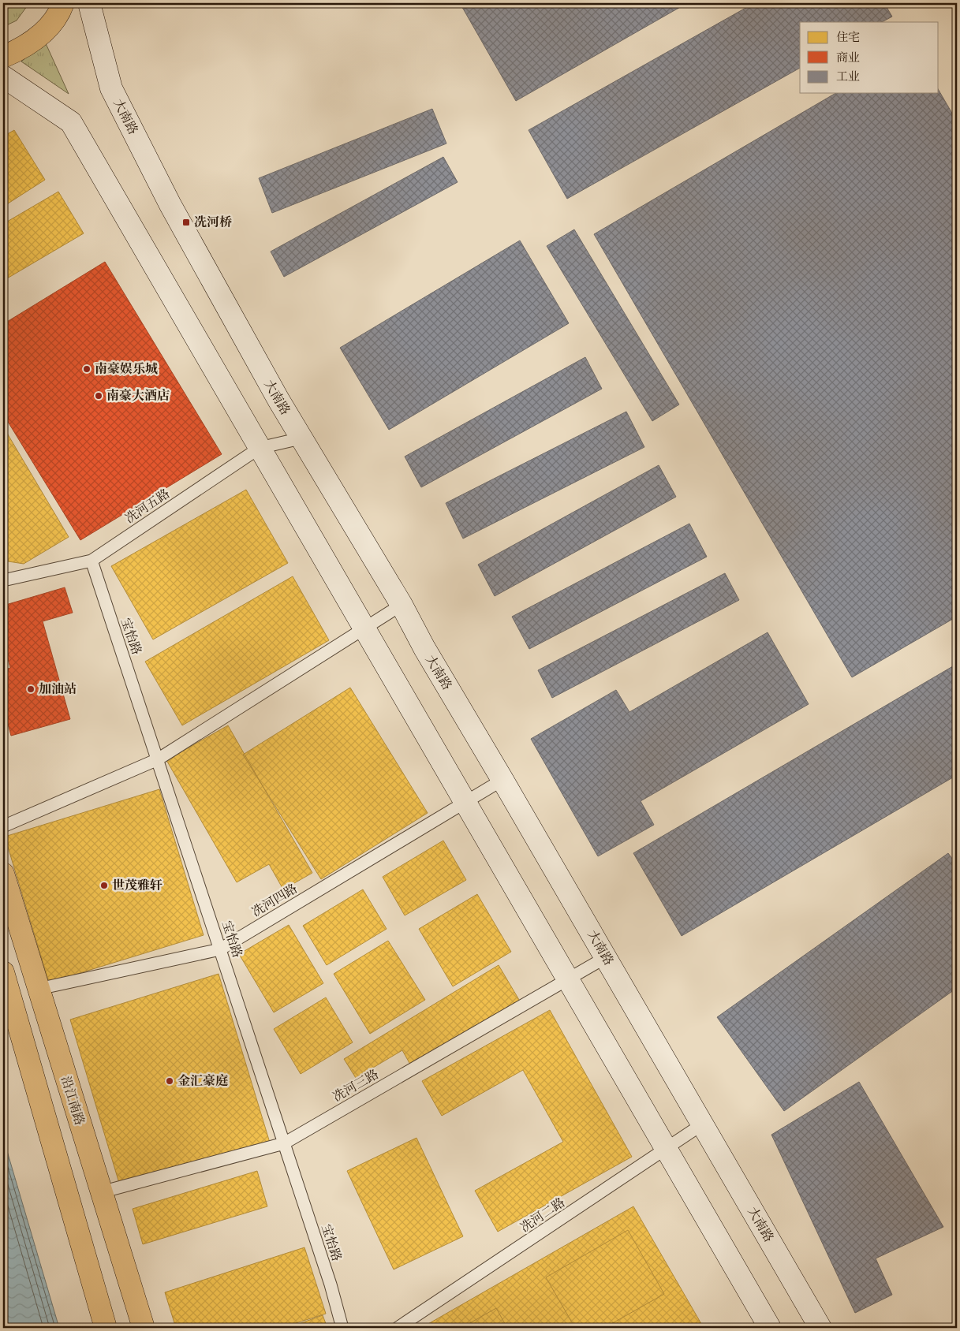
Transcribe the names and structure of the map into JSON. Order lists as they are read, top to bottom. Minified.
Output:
{"streets":{"main road":["沿江南路"],"street":["大南路"],"lane":["冼河五路","宝怡路","冼河四路","冼河三路","冼河二路"]},"crossings":[["大南路","冼河五路"],["大南路","冼河四路"],["大南路","冼河三路"],["大南路","冼河二路"],["冼河五路","宝怡路"],["宝怡路","冼河四路"],["宝怡路","冼河三路"],["冼河四路","沿江南路"],["冼河三路","沿江南路"]],"places":{"transit":["冼河桥"],"other":["南豪娱乐城","南豪大酒店","加油站","世茂雅轩","金汇豪庭"]},"legend":["住宅","商业","工业"]}
